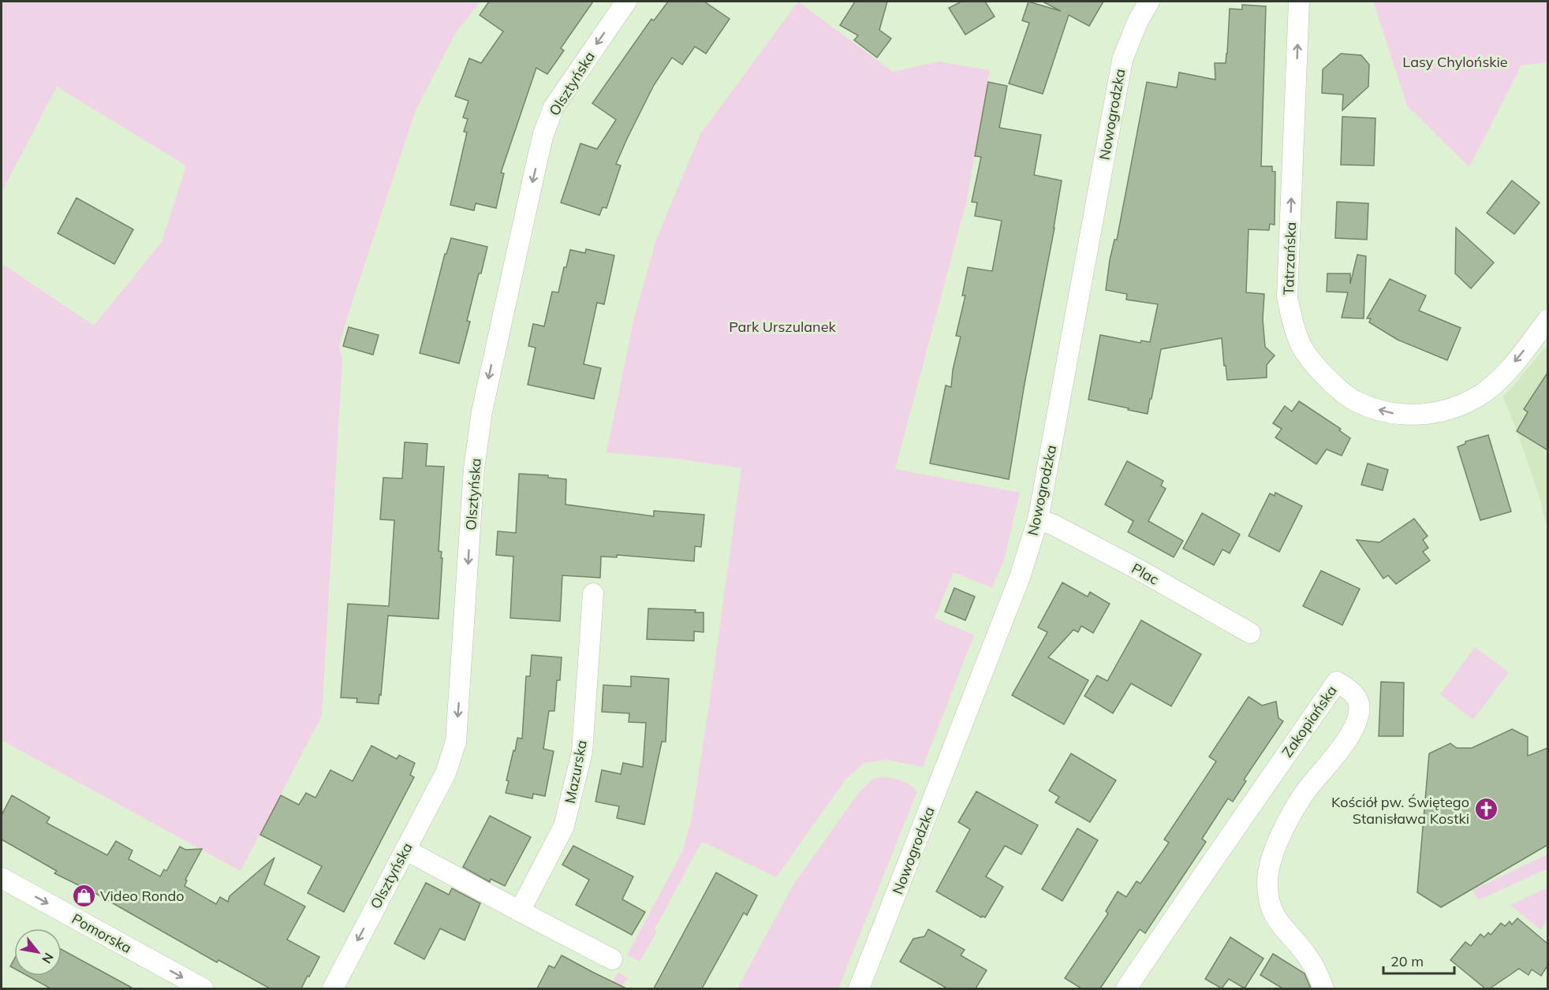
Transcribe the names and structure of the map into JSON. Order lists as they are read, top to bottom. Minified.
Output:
{"streets":{"street":["Olsztyńska","Nowogrodzka","Tatrzańska","Plac","Zakopiańska","Mazurska","Pomorska"]},"crossings":[["Nowogrodzka","Plac"]],"one_way":["Olsztyńska","Pomorska"],"parks":["Lasy Chylońskie","Park Urszulanek"],"places":{"church":["Kościół pw. Świętego Stanisława Kostki"],"shop":["Video Rondo"]},"scale_bar":"20 m","north":"bottom right"}
